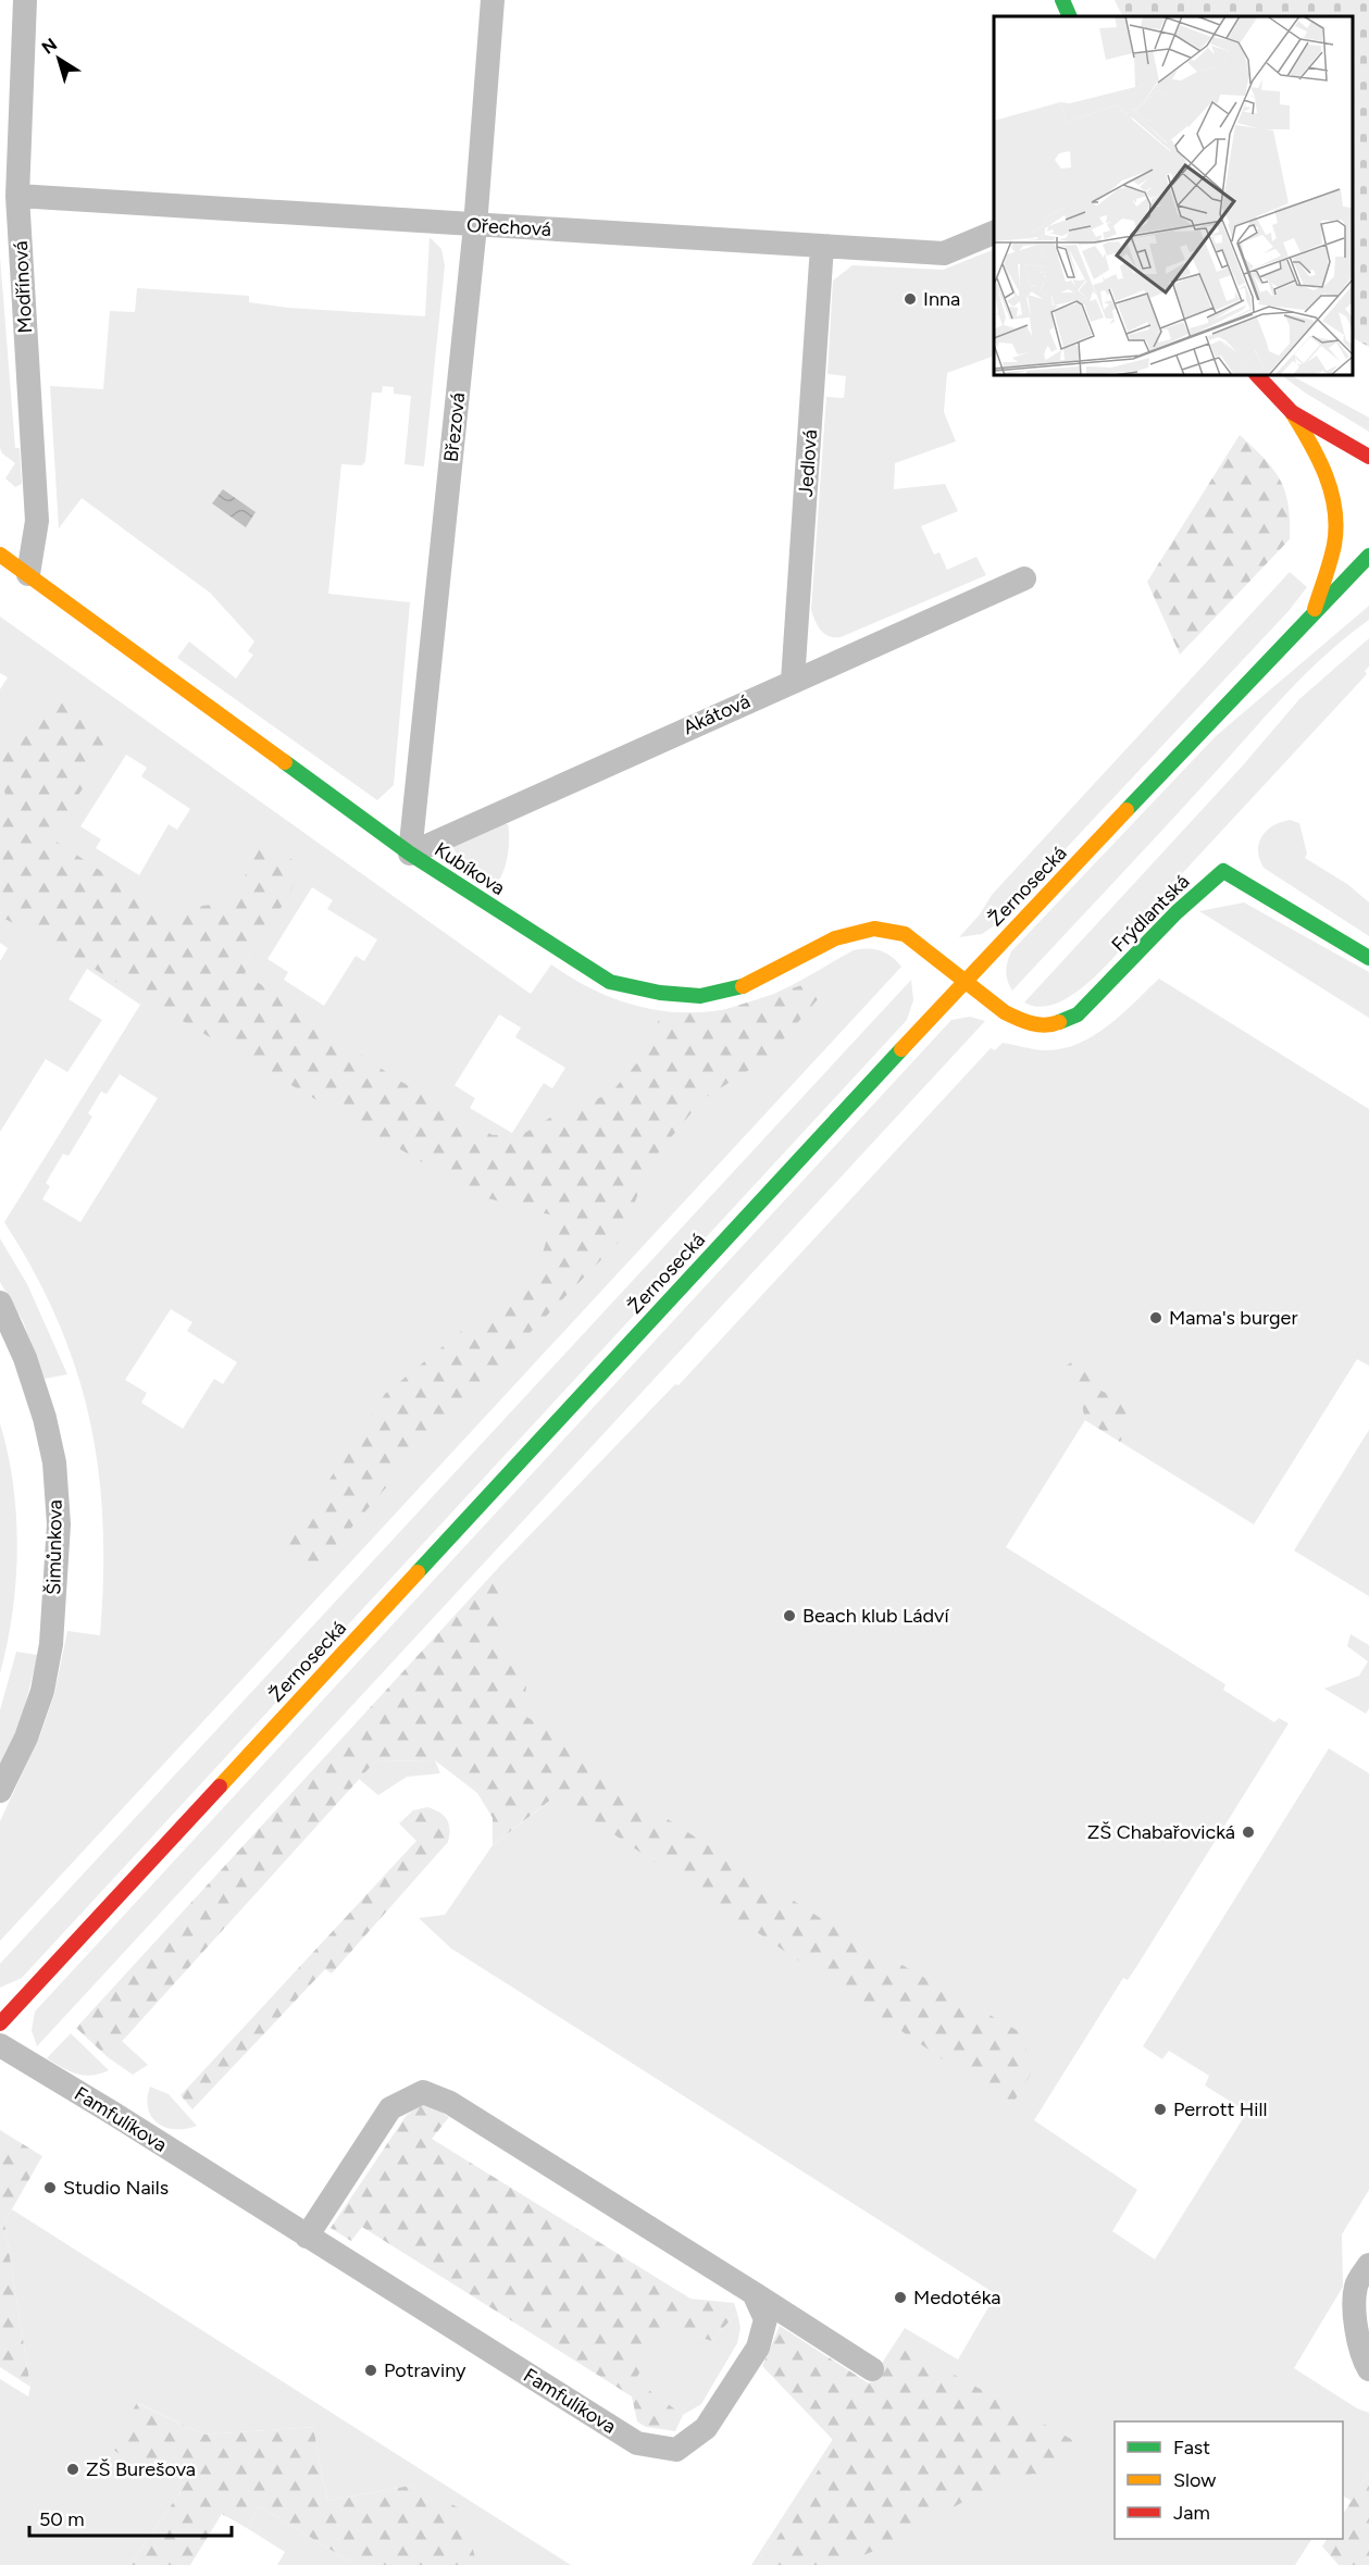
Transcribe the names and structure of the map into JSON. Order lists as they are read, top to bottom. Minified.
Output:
{"streets":{"street":["Ořechová","Modřínová","Březová","Jedlová","Akátová","Kubíkova","Žernosecká","Frýdlantská","Šimůnkova","Famfulíkova"]},"crossings":[["Ořechová","Modřínová"],["Ořechová","Březová"],["Ořechová","Jedlová"],["Modřínová","Kubíkova"],["Březová","Akátová"],["Březová","Kubíkova"],["Jedlová","Akátová"],["Akátová","Kubíkova"],["Kubíkova","Žernosecká"],["Kubíkova","Frýdlantská"],["Žernosecká","Frýdlantská"]],"places":["Inna","Mama's burger","Beach klub Ládví","ZŠ Chabařovická","Perrott Hill","Studio Nails","Medotéka","Potraviny","ZŠ Burešova"],"legend":["Fast","Slow","Jam"],"scale_bar":"50 m","north":"top left"}
